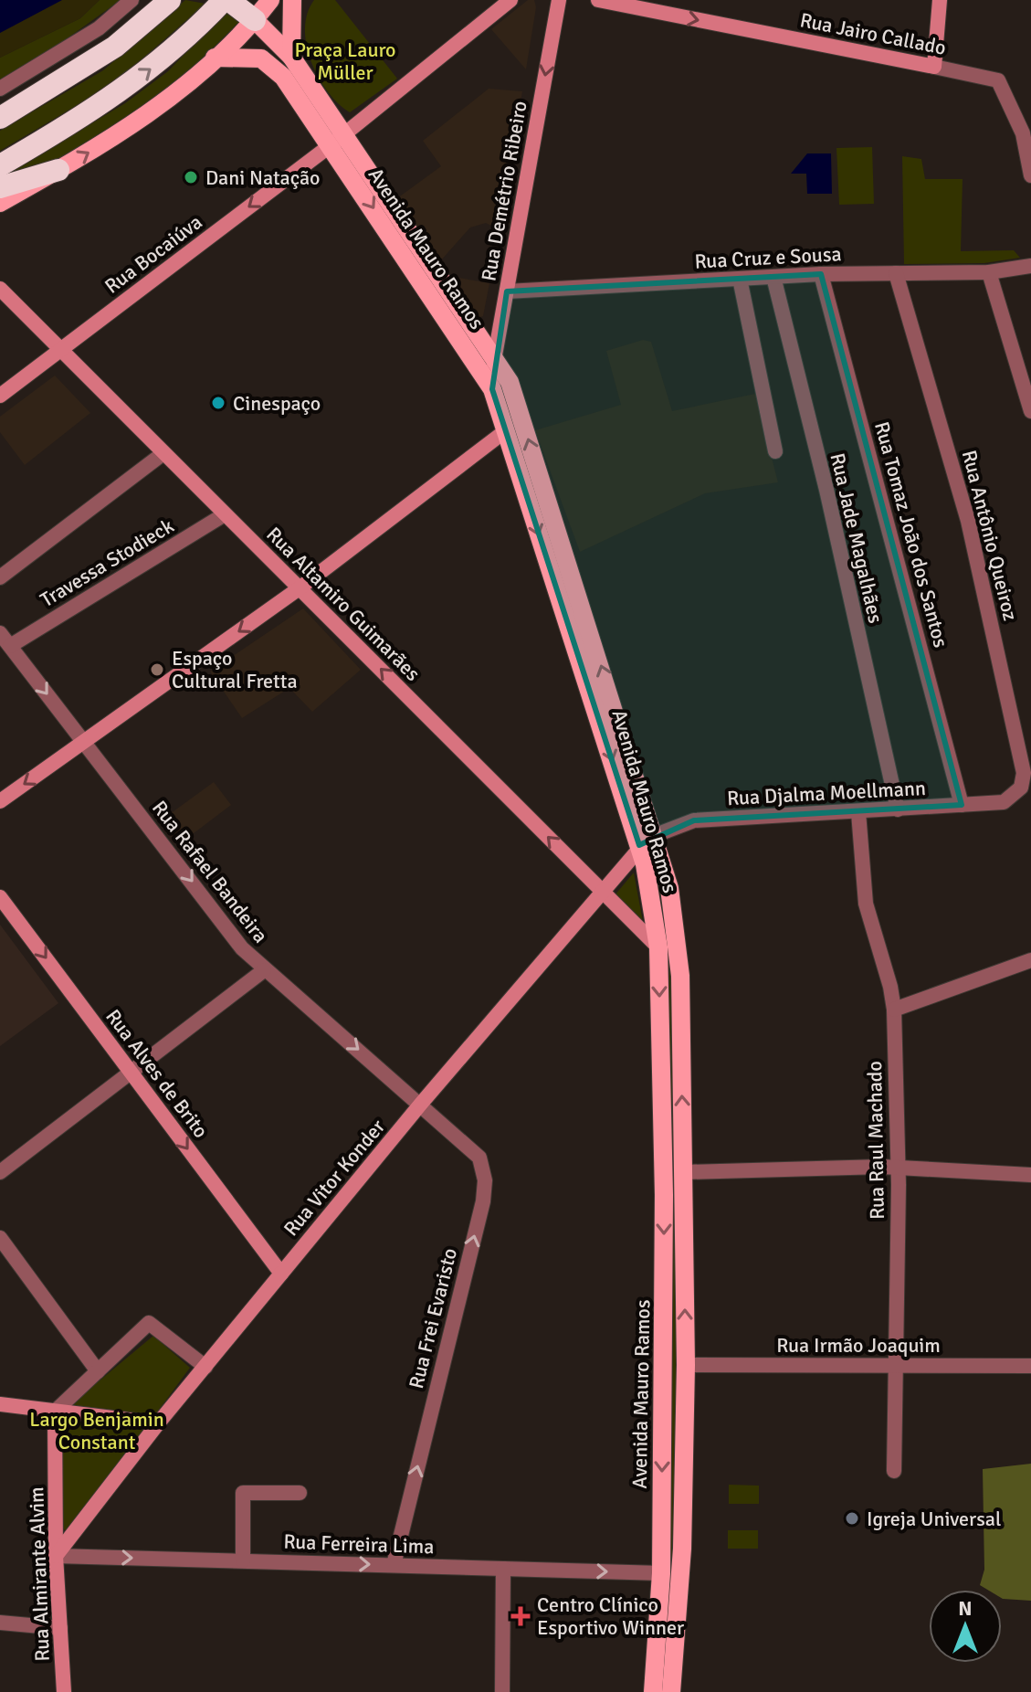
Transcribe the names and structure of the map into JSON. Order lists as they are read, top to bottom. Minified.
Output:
{"streets":{"main road":["Avenida Mauro Ramos"],"street":["Rua Jairo Callado","Rua Demétrio Ribeiro","Rua Bocaiúva","Rua Cruz e Sousa","Rua Tomaz João dos Santos","Rua Antônio Queiroz","Rua Jade Magalhães","Travessa Stodieck","Rua Altamiro Guimarães","Rua Djalma Moellmann","Rua Rafael Bandeira","Rua Alves de Brito","Rua Raul Machado","Rua Vitor Konder","Rua Frei Evaristo","Rua Irmão Joaquim","Rua Ferreira Lima","Rua Almirante Alvim"]},"crossings":[["Rua Demétrio Ribeiro","Avenida Mauro Ramos"],["Rua Demétrio Ribeiro","Rua Cruz e Sousa"],["Avenida Mauro Ramos","Rua Bocaiúva"],["Avenida Mauro Ramos","Rua Altamiro Guimarães"],["Avenida Mauro Ramos","Rua Djalma Moellmann"],["Avenida Mauro Ramos","Rua Vitor Konder"],["Avenida Mauro Ramos","Rua Irmão Joaquim"],["Avenida Mauro Ramos","Rua Ferreira Lima"],["Rua Bocaiúva","Rua Altamiro Guimarães"],["Rua Cruz e Sousa","Rua Tomaz João dos Santos"],["Rua Cruz e Sousa","Rua Antônio Queiroz"],["Rua Cruz e Sousa","Rua Jade Magalhães"],["Rua Tomaz João dos Santos","Rua Djalma Moellmann"],["Rua Antônio Queiroz","Rua Djalma Moellmann"],["Rua Jade Magalhães","Rua Djalma Moellmann"],["Travessa Stodieck","Rua Altamiro Guimarães"],["Travessa Stodieck","Rua Rafael Bandeira"],["Rua Altamiro Guimarães","Rua Vitor Konder"],["Rua Djalma Moellmann","Rua Raul Machado"],["Rua Djalma Moellmann","Rua Vitor Konder"],["Rua Rafael Bandeira","Rua Vitor Konder"],["Rua Rafael Bandeira","Rua Frei Evaristo"],["Rua Alves de Brito","Rua Vitor Konder"],["Rua Raul Machado","Rua Irmão Joaquim"],["Rua Vitor Konder","Rua Frei Evaristo"],["Rua Vitor Konder","Rua Ferreira Lima"],["Rua Vitor Konder","Rua Almirante Alvim"],["Rua Frei Evaristo","Rua Ferreira Lima"],["Rua Ferreira Lima","Rua Almirante Alvim"]],"one_way":["Rua Jairo Callado","Rua Demétrio Ribeiro","Rua Bocaiúva","Rua Altamiro Guimarães","Rua Rafael Bandeira","Rua Alves de Brito","Rua Frei Evaristo","Rua Ferreira Lima"],"parks":["Praça Lauro Müller","Largo Benjamin Constant"],"places":{"other":["Dani Natação","Cinespaço","Espaço Cultural Fretta","Igreja Universal"],"health":["Centro Clínico Esportivo Winner"]},"north":"top"}
